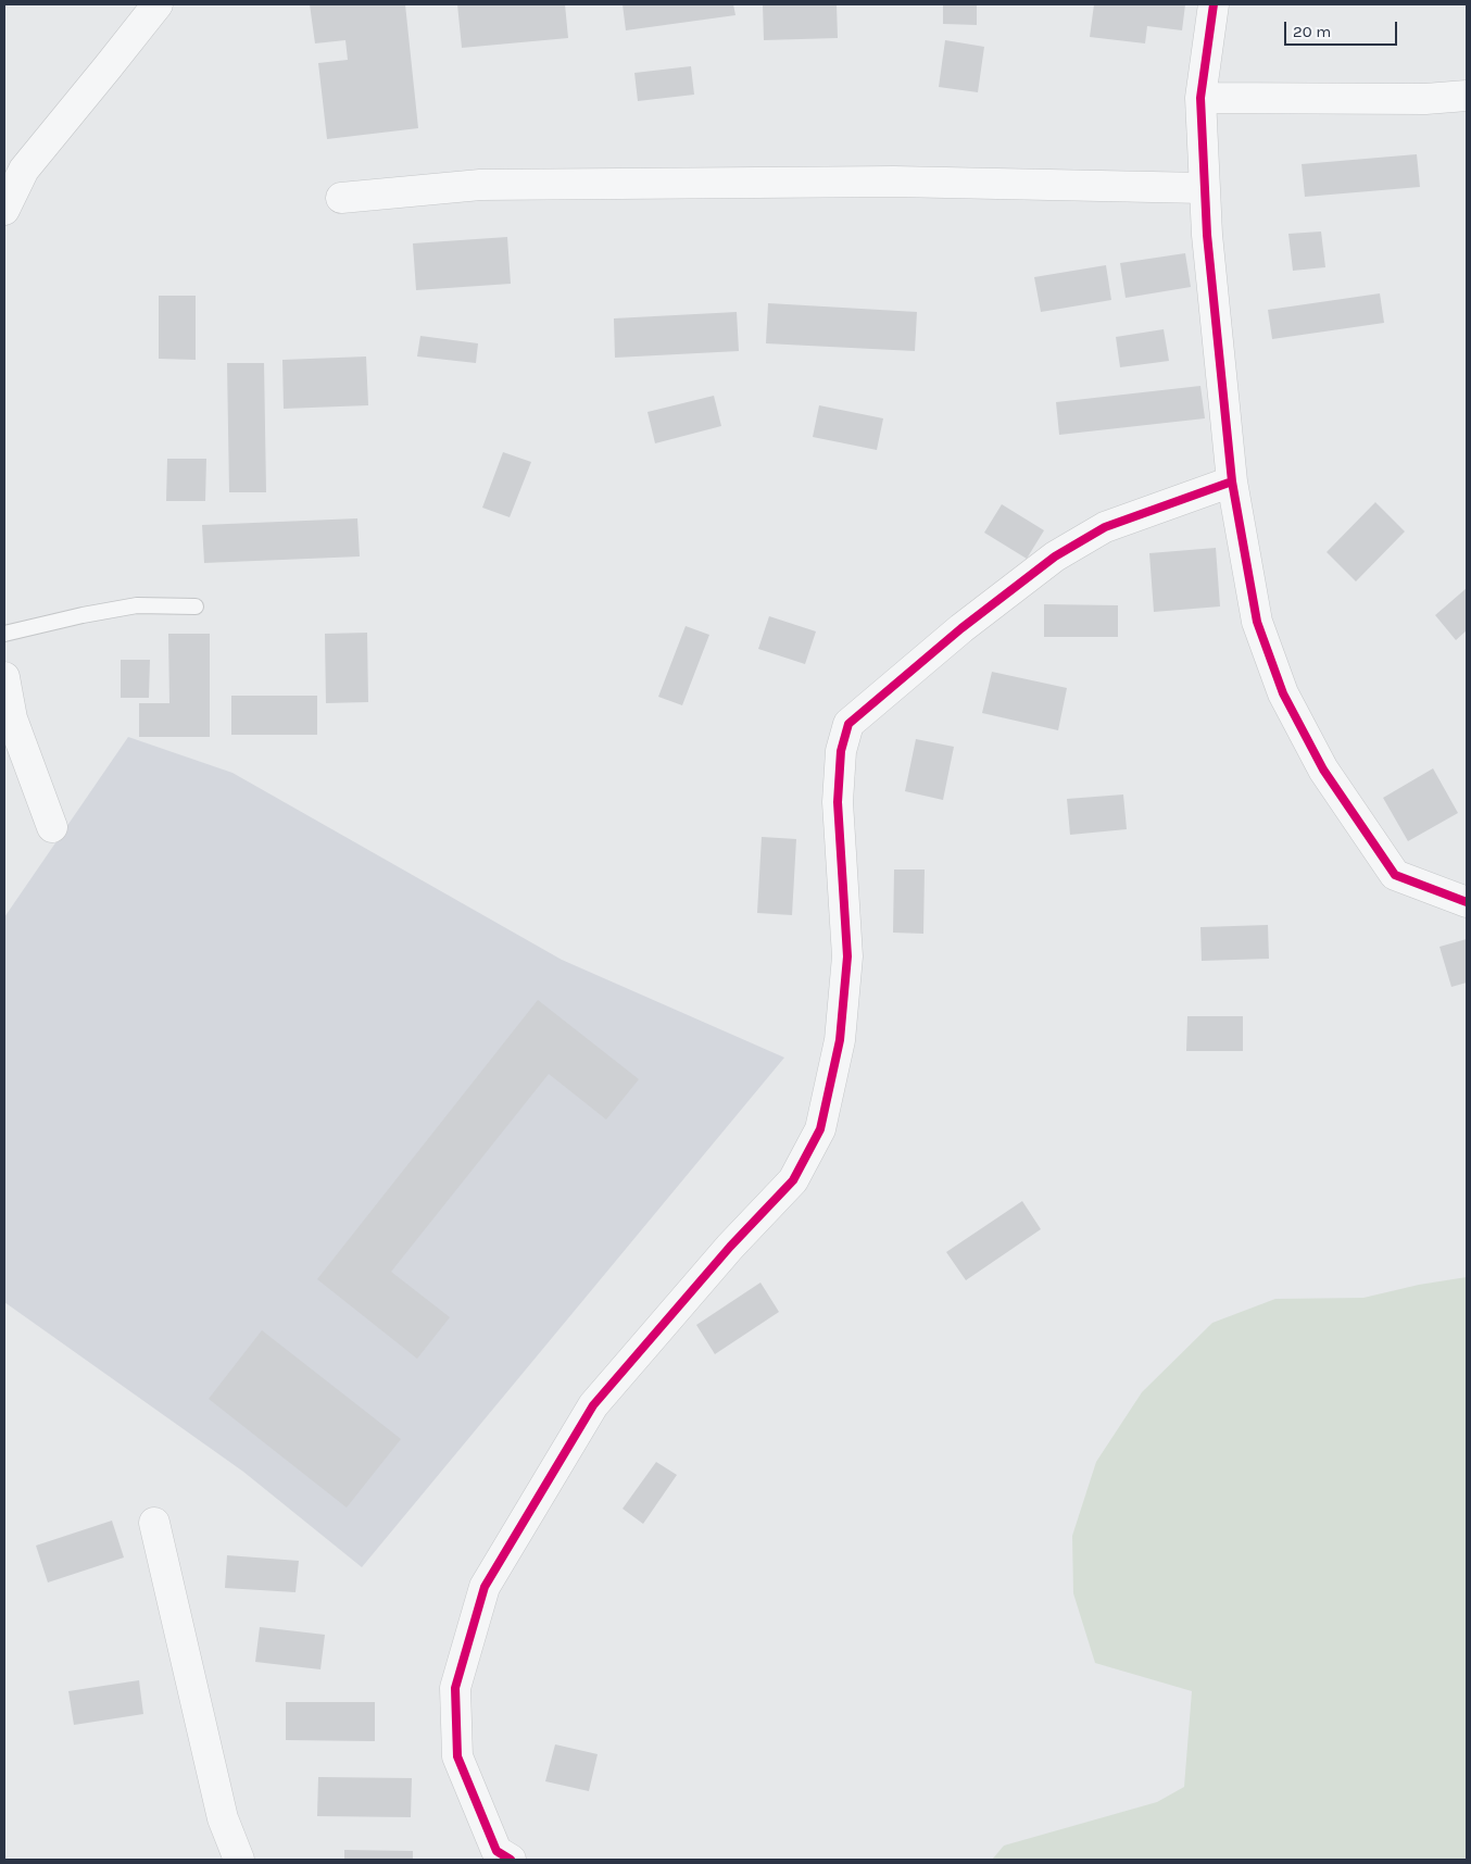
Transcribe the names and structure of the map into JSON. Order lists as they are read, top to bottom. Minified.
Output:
{"scale_bar":"20 m"}
